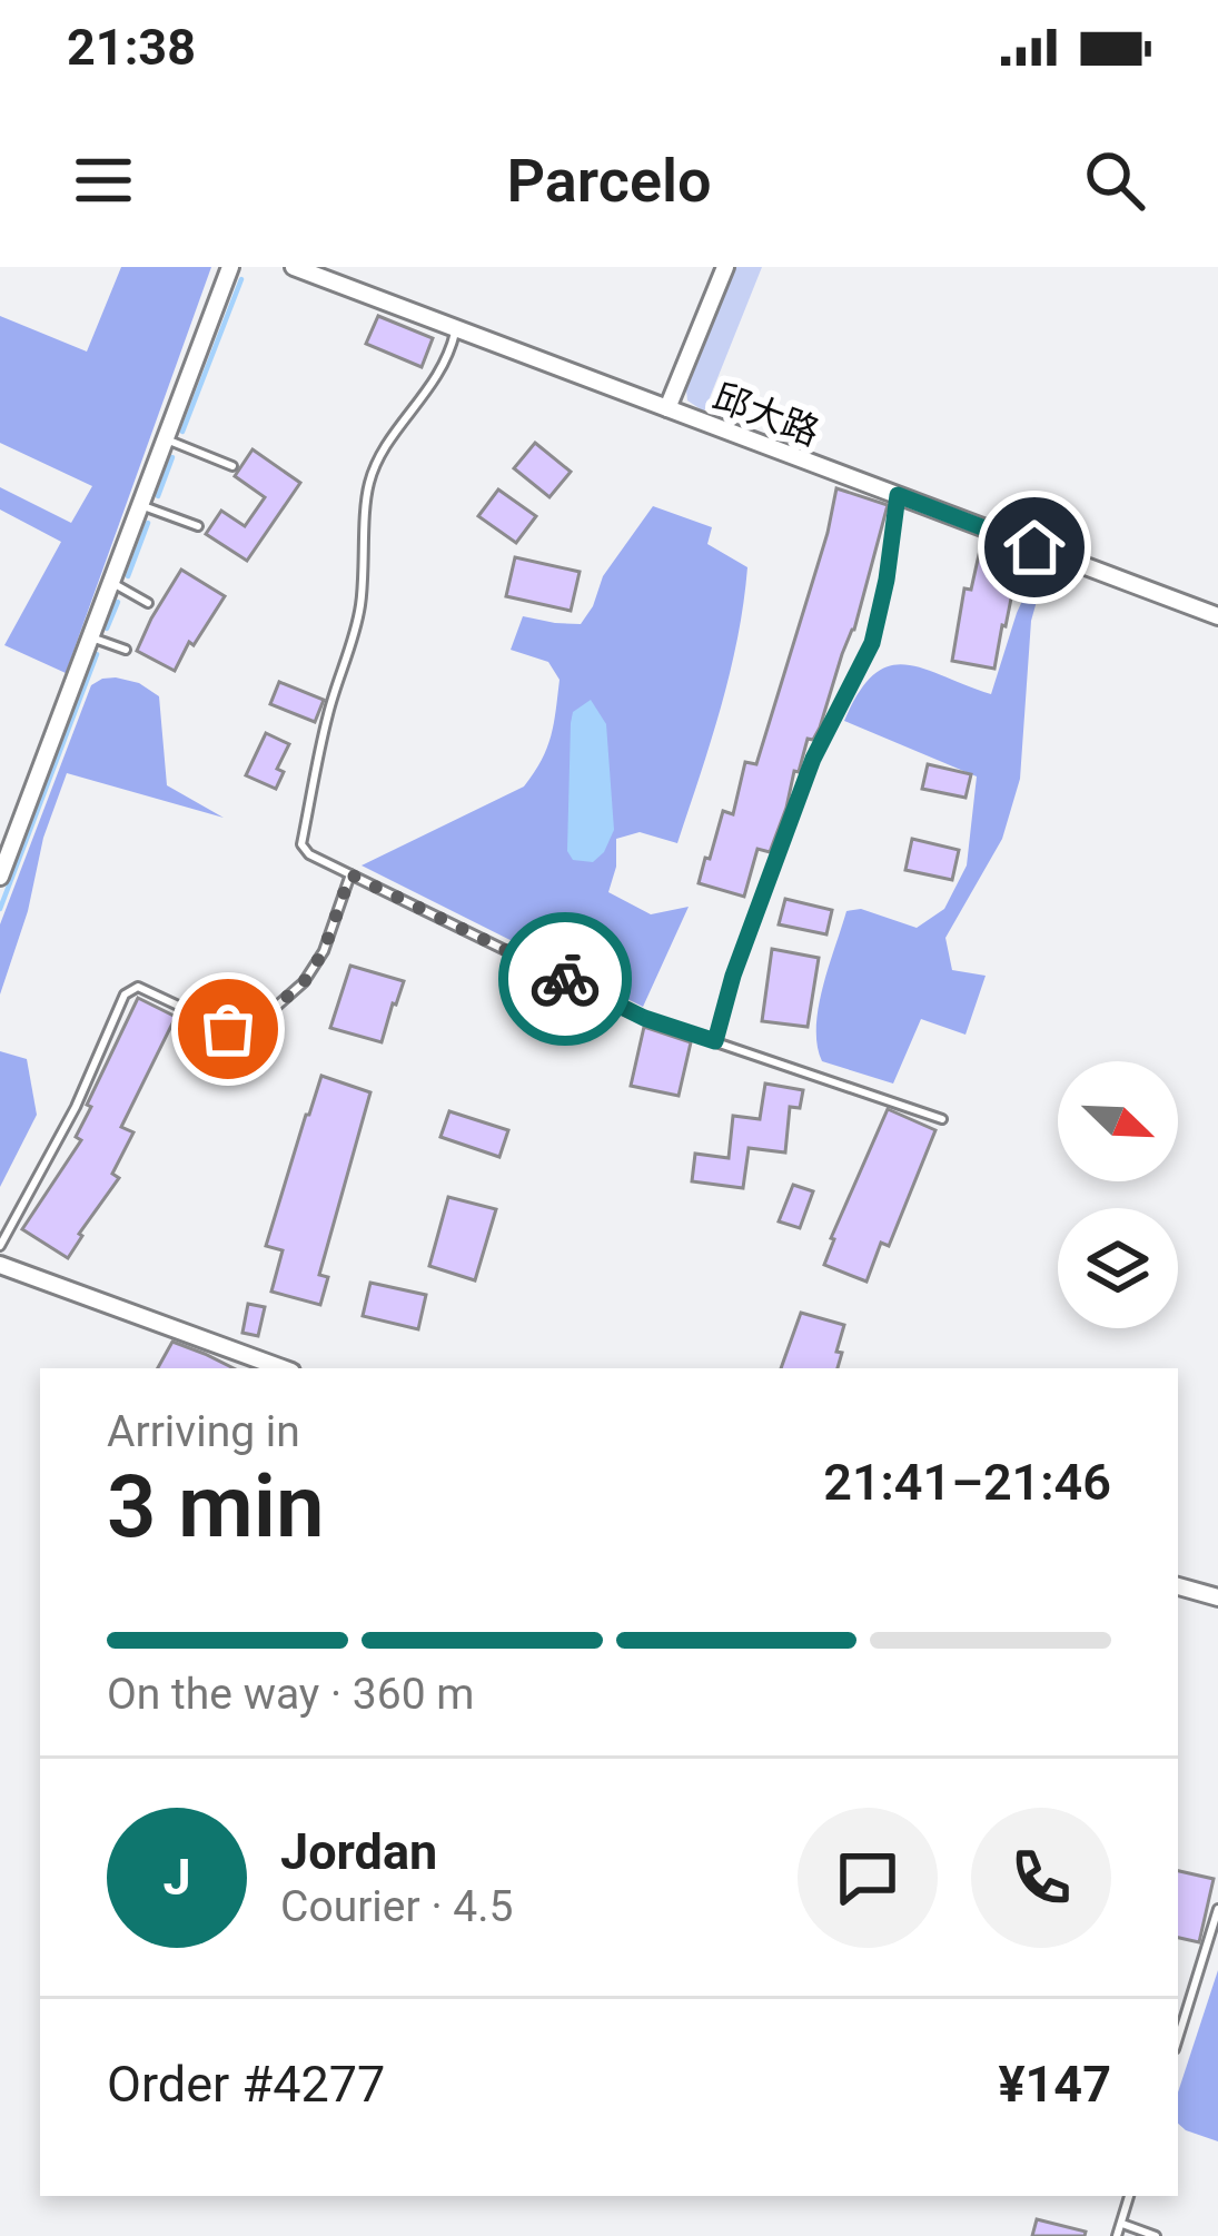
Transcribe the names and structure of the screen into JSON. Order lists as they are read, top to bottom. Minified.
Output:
{"streets":{"street":["邱大路"]},"north":"bottom right","page":{"status":"21:38","header":"Parcelo","heading":["3 min","Arriving in","21:41–21:46"],"panel":["Jordan","Courier · 4.5","Order #4277","¥147"],"bar":"On the way · 360 m","round":"J"}}
